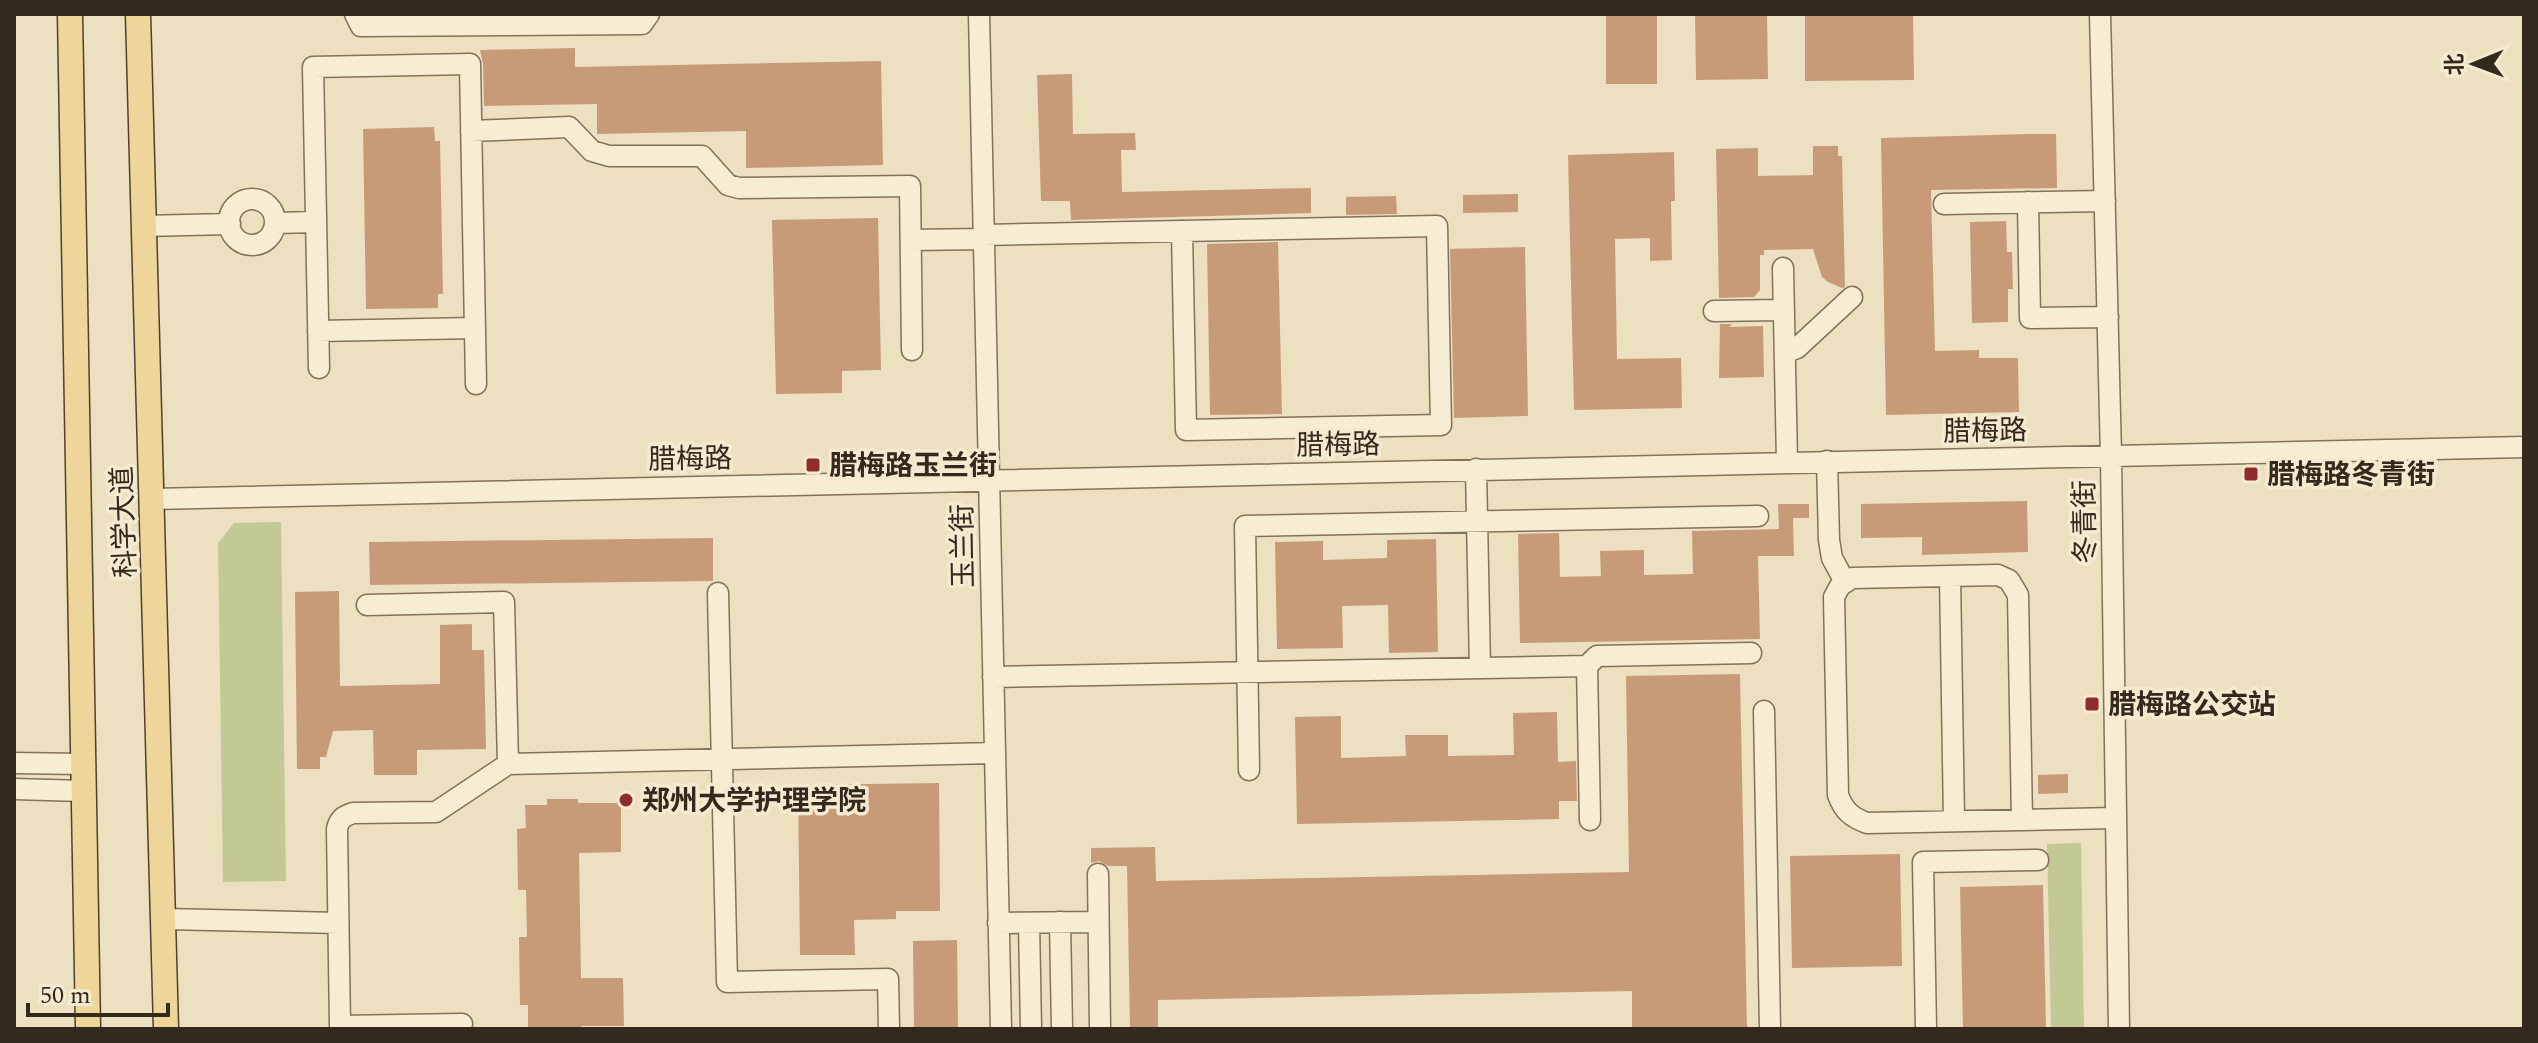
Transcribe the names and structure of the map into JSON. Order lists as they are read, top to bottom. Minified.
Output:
{"streets":{"main road":["科学大道"],"street":["腊梅路","冬青街","玉兰街"]},"crossings":[["腊梅路","科学大道"],["腊梅路","冬青街"],["腊梅路","玉兰街"]],"places":{"transit":["腊梅路玉兰街","腊梅路冬青街","腊梅路公交站"],"other":["郑州大学护理学院"]},"scale_bar":"50 m","north":"left"}
